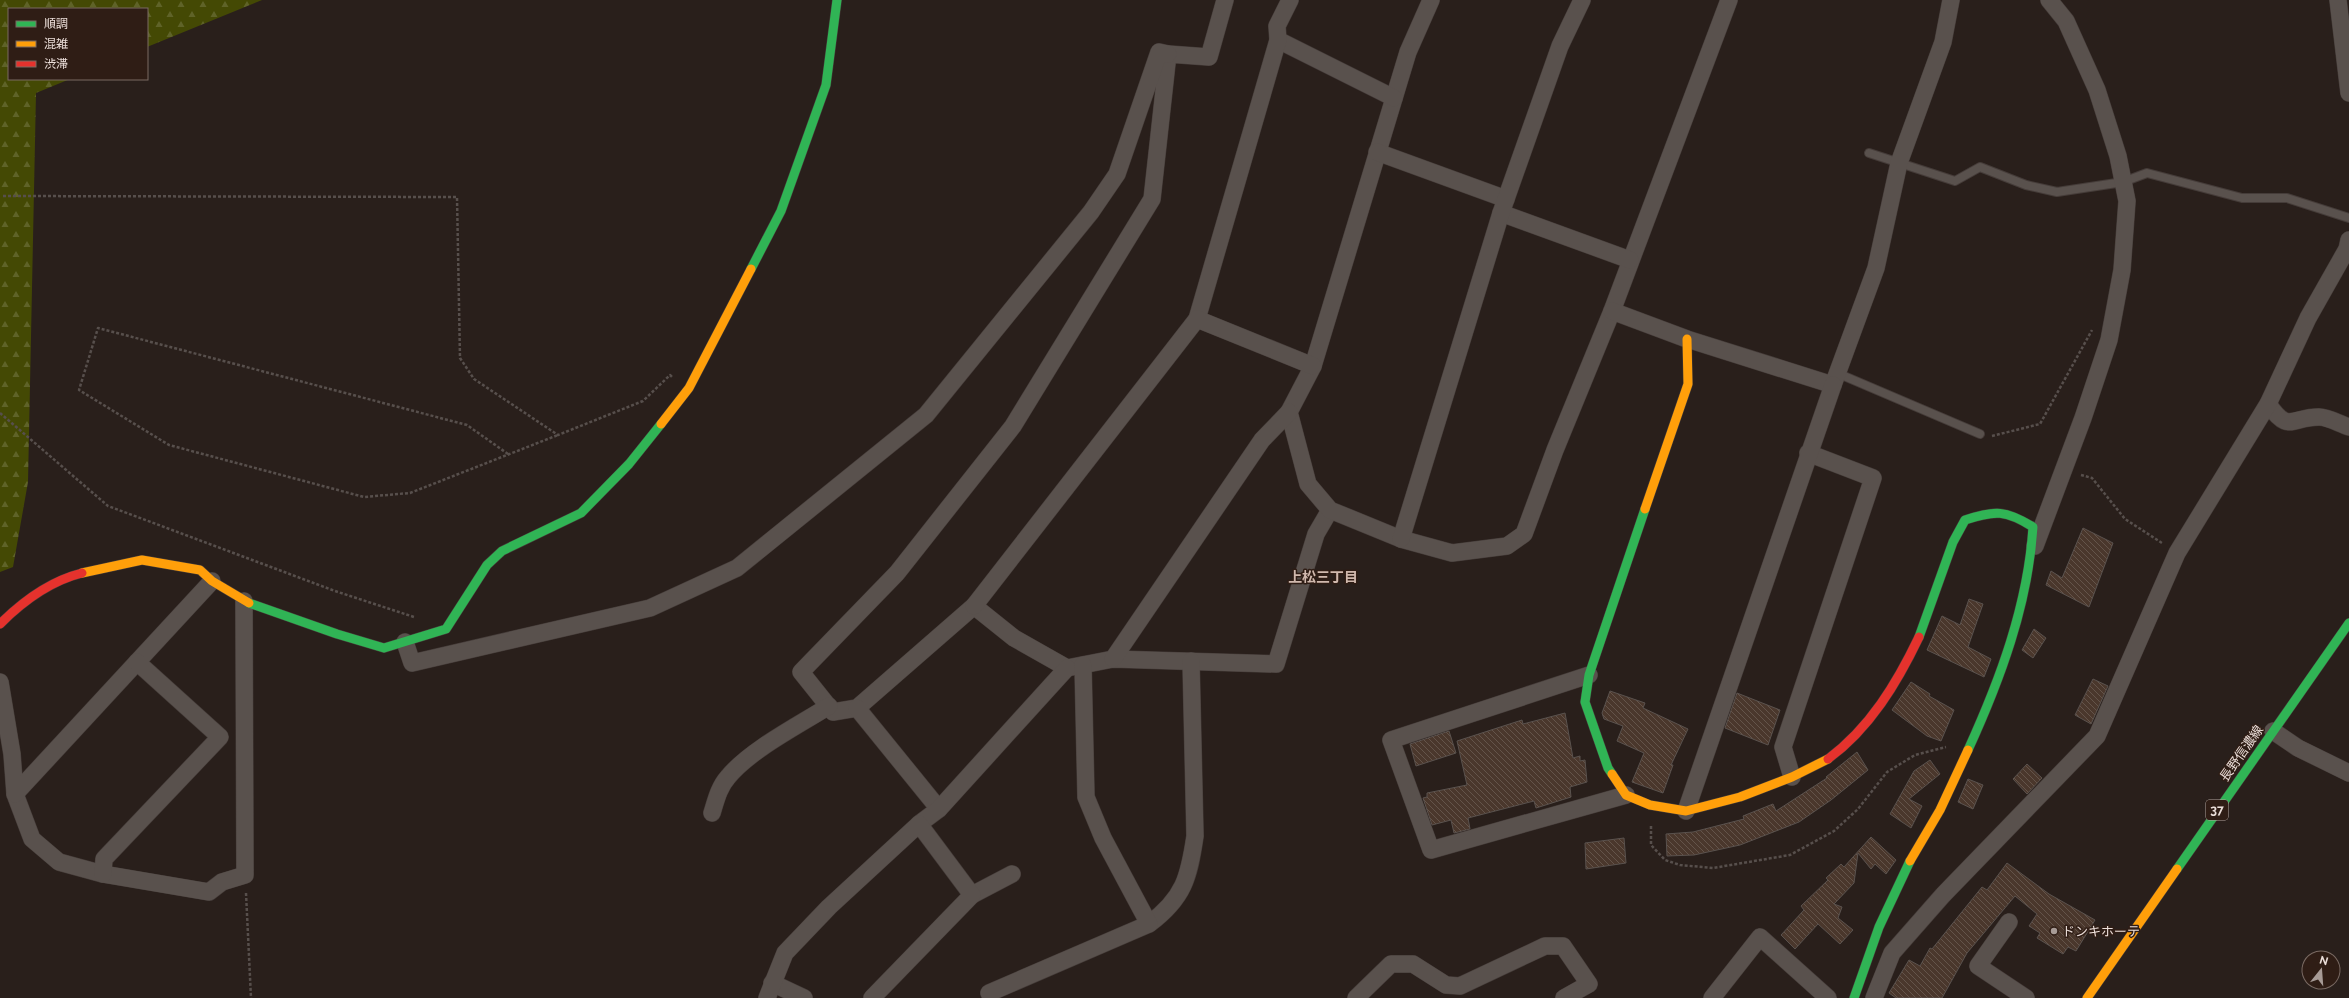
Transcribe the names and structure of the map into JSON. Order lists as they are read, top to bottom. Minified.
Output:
{"streets":{"street":["長野信濃線","37"]},"districts":["上松三丁目"],"places":["ドンキホーテ"],"legend":["順調","混雑","渋滞"],"north":"top"}
